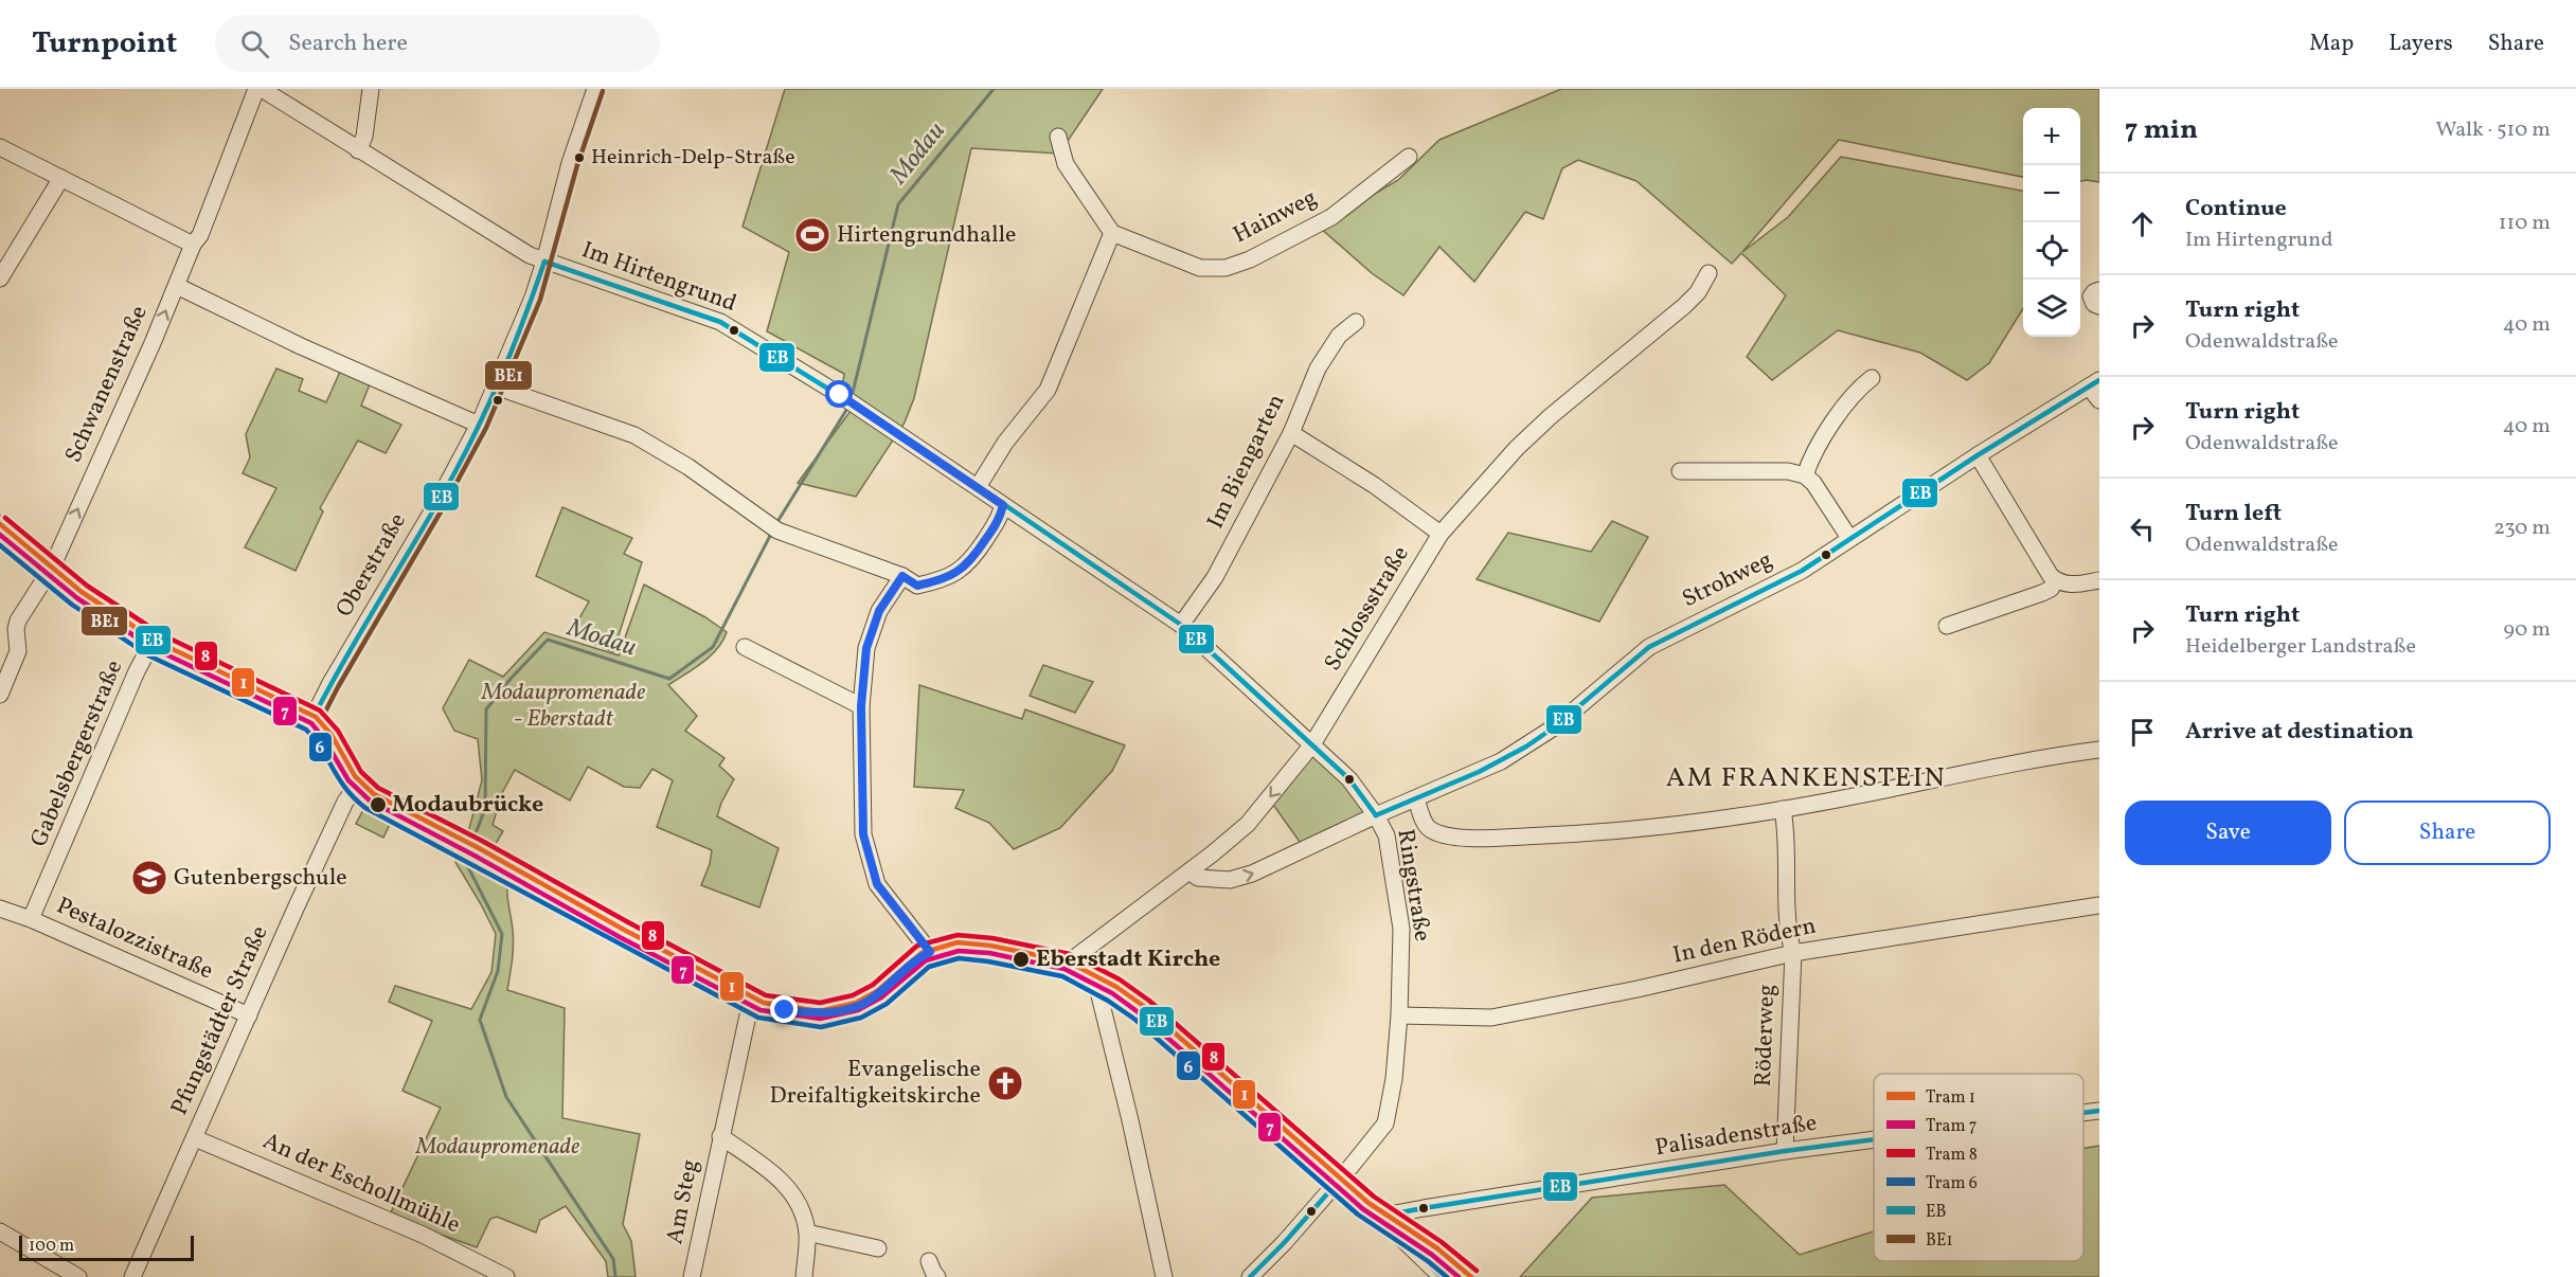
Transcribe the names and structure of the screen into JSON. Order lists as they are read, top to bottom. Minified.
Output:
{"streets":{"street":["Hainweg","Im Hirtengrund","Schwanenstraße","Im Biengarten","Oberstraße","Strohweg","Schlossstraße","Gabelsbergerstraße","Ringstraße","Pestalozzistraße","In den Rödern","Pfungstädter Straße","Röderweg","Palisadenstraße","An der Eschollmühle","Am Steg"]},"crossings":[["Im Hirtengrund","Oberstraße"],["Im Hirtengrund","Ringstraße"],["Im Biengarten","Ringstraße"],["Strohweg","Schlossstraße"],["Strohweg","Ringstraße"],["Schlossstraße","Ringstraße"],["Gabelsbergerstraße","Pestalozzistraße"],["Ringstraße","In den Rödern"],["Pestalozzistraße","Pfungstädter Straße"],["In den Rödern","Röderweg"],["Pfungstädter Straße","An der Eschollmühle"],["Röderweg","Palisadenstraße"]],"one_way":["Schwanenstraße"],"districts":["AM FRANKENSTEIN"],"water":["Modau"],"parks":["Modaupromenade - Eberstadt","Modaupromenade"],"places":{"other":["Heinrich-Delp-Straße","Modaubrücke","Eberstadt Kirche"],"sports":["Hirtengrundhalle"],"school or university":["Gutenbergschule"],"church":["Evangelische Dreifaltigkeitskirche"]},"lines":["transit line BE1","transit line EB","tram line 8","tram line 1","tram line 7","tram line 6"],"legend":["Tram 1","Tram 7","Tram 8","Tram 6","EB","BE1"],"scale_bar":"100 m","page":{"header":"Turnpoint","search":"Search here","nav":["Map","Layers","Share"],"heading":["7 min","Walk · 510 m"],"map_buttons":["+","−"],"list":[["Continue","Im Hirtengrund","110 m"],["Turn right","Odenwaldstraße","40 m"],["Turn right","Odenwaldstraße","40 m"],["Turn left","Odenwaldstraße","230 m"],["Turn right","Heidelberger Landstraße","90 m"],"Arrive at destination"],"buttons":["Save","Share"],"scale":"100 m"}}
